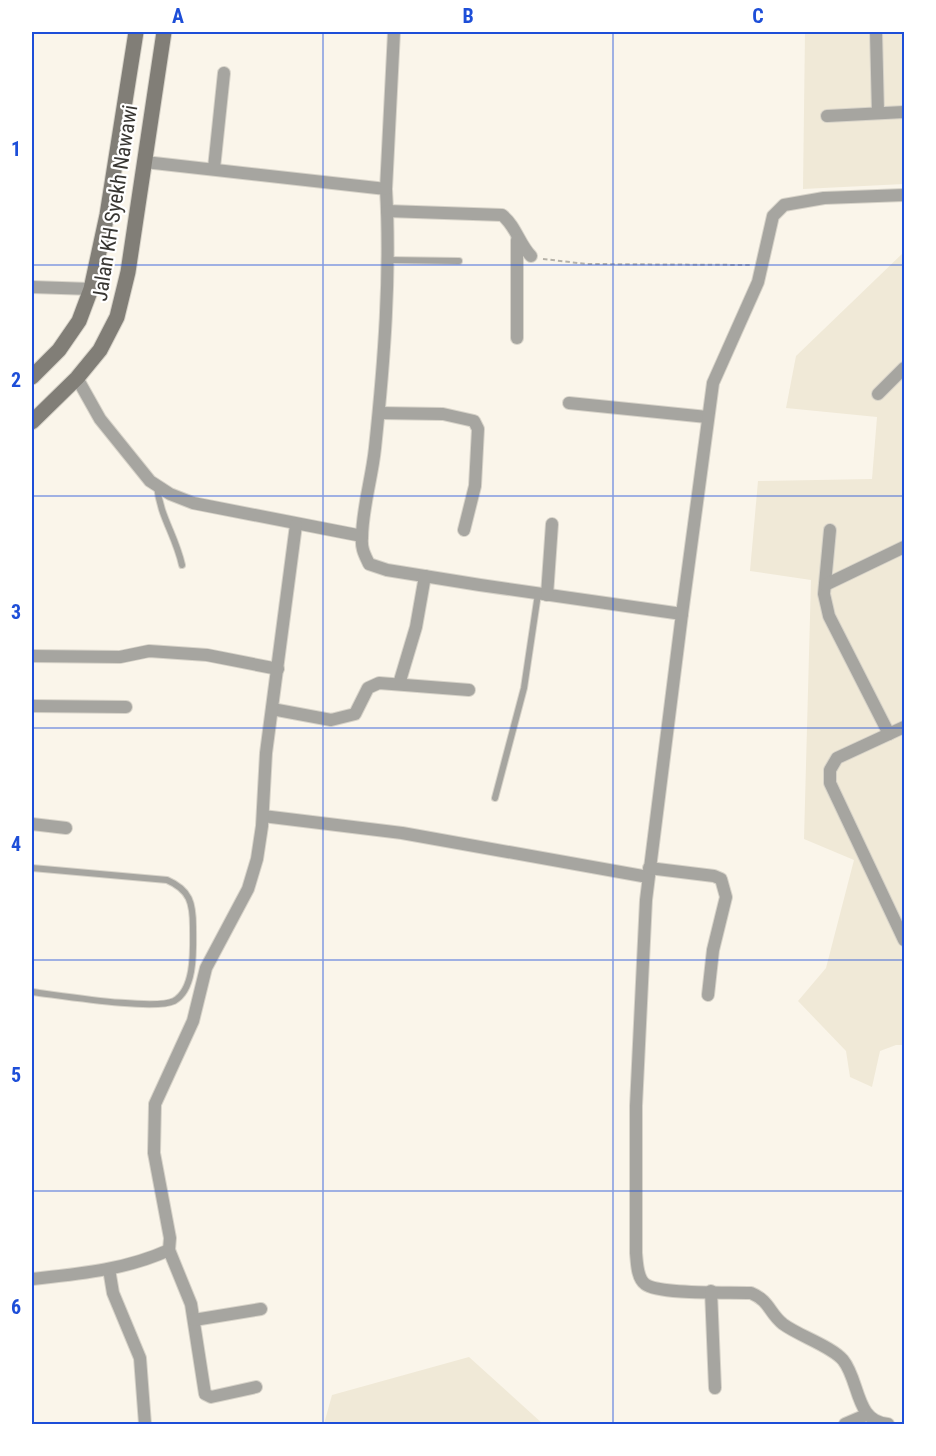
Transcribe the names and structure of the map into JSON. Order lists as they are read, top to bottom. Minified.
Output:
{"streets":{"main road":["Jalan KH Syekh Nawawi"]},"grid":{"columns":["A","B","C"],"rows":["1","2","3","4","5","6"]}}
